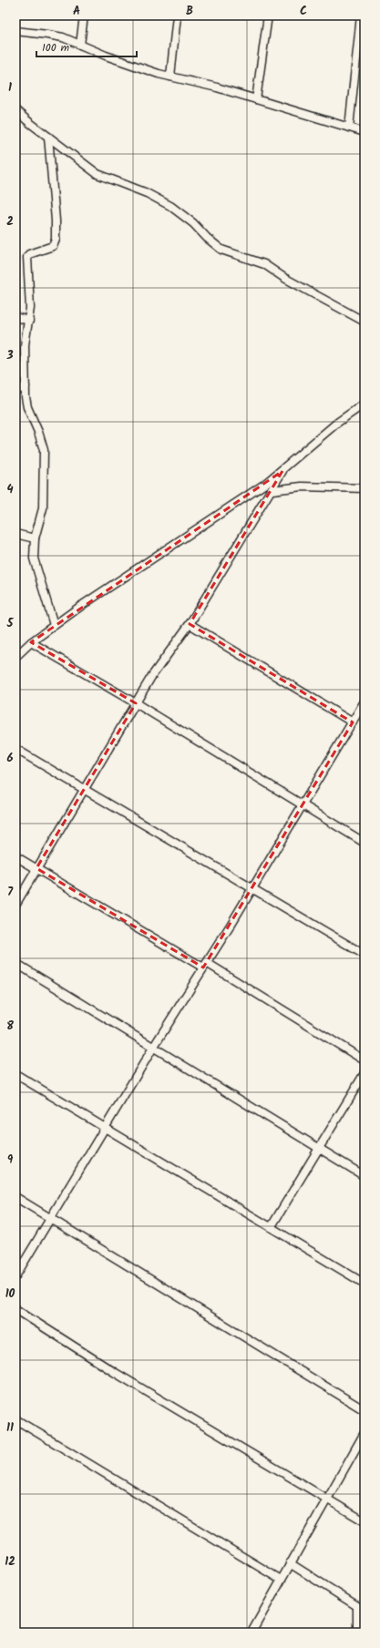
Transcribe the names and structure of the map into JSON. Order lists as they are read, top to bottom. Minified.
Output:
{"scale_bar":"100 m","grid":{"columns":["A","B","C"],"rows":["1","2","3","4","5","6","7","8","9","10","11","12"]}}
